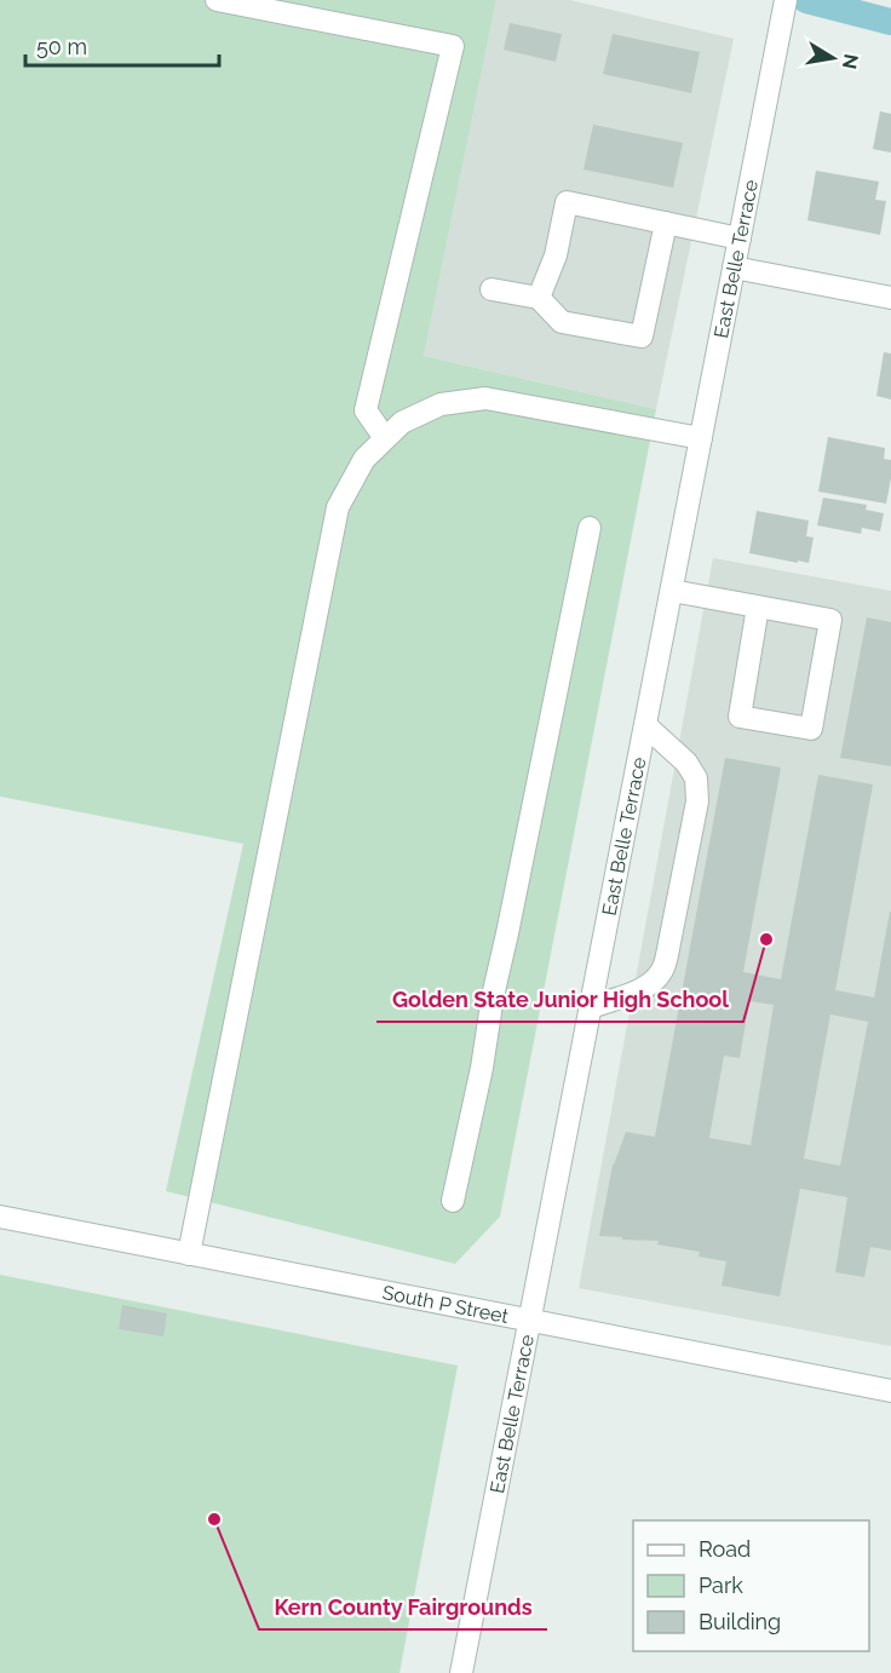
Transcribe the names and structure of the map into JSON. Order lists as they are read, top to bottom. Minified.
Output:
{"streets":{"street":["East Belle Terrace","South P Street"]},"crossings":[["East Belle Terrace","South P Street"]],"places":["Golden State Junior High School","Kern County Fairgrounds"],"legend":["Road","Park","Building"],"scale_bar":"50 m","north":"right"}
